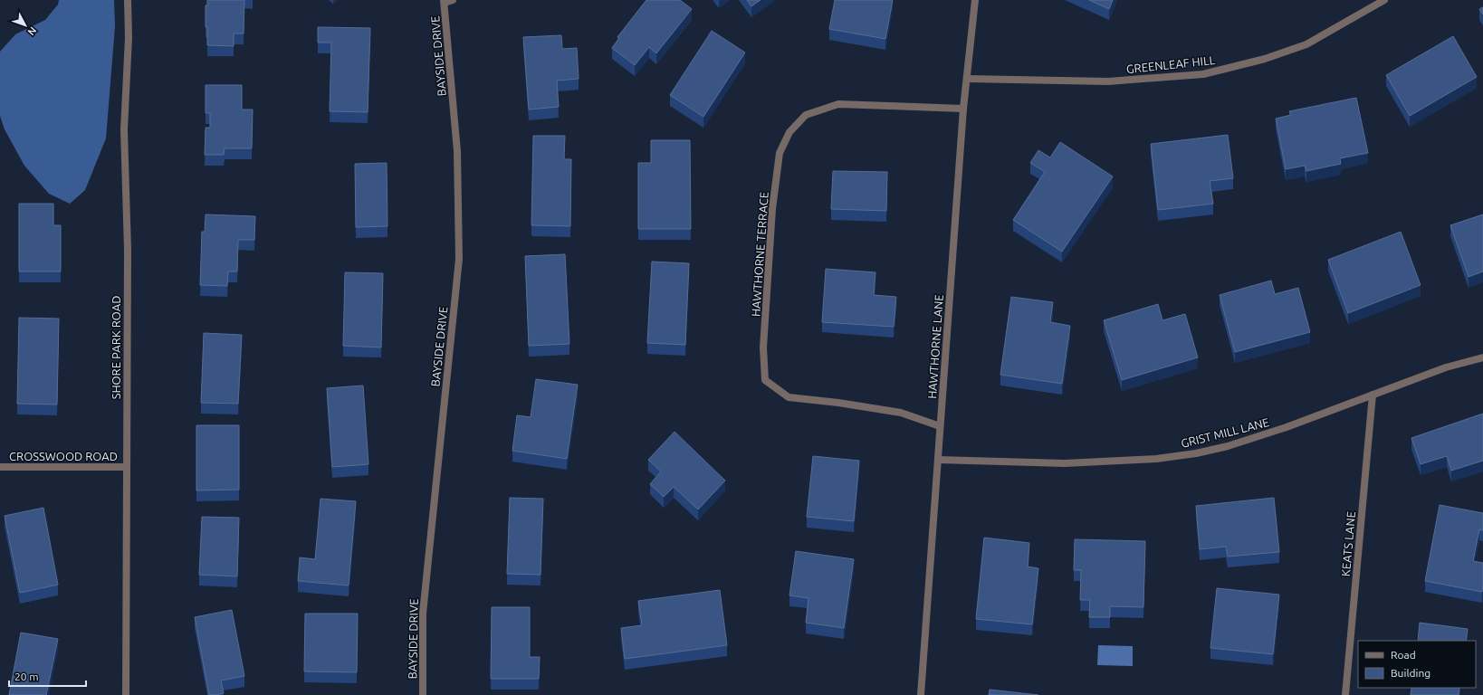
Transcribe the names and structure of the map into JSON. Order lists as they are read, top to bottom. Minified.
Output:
{"streets":{"street":["BAYSIDE DRIVE","GREENLEAF HILL","HAWTHORNE TERRACE","HAWTHORNE LANE","SHORE PARK ROAD","GRIST MILL LANE","CROSSWOOD ROAD","KEATS LANE"]},"crossings":[["GREENLEAF HILL","HAWTHORNE LANE"],["HAWTHORNE TERRACE","HAWTHORNE LANE"],["HAWTHORNE LANE","GRIST MILL LANE"],["SHORE PARK ROAD","CROSSWOOD ROAD"],["GRIST MILL LANE","KEATS LANE"]],"legend":["Road","Building"],"scale_bar":"20 m","north":"bottom right"}
